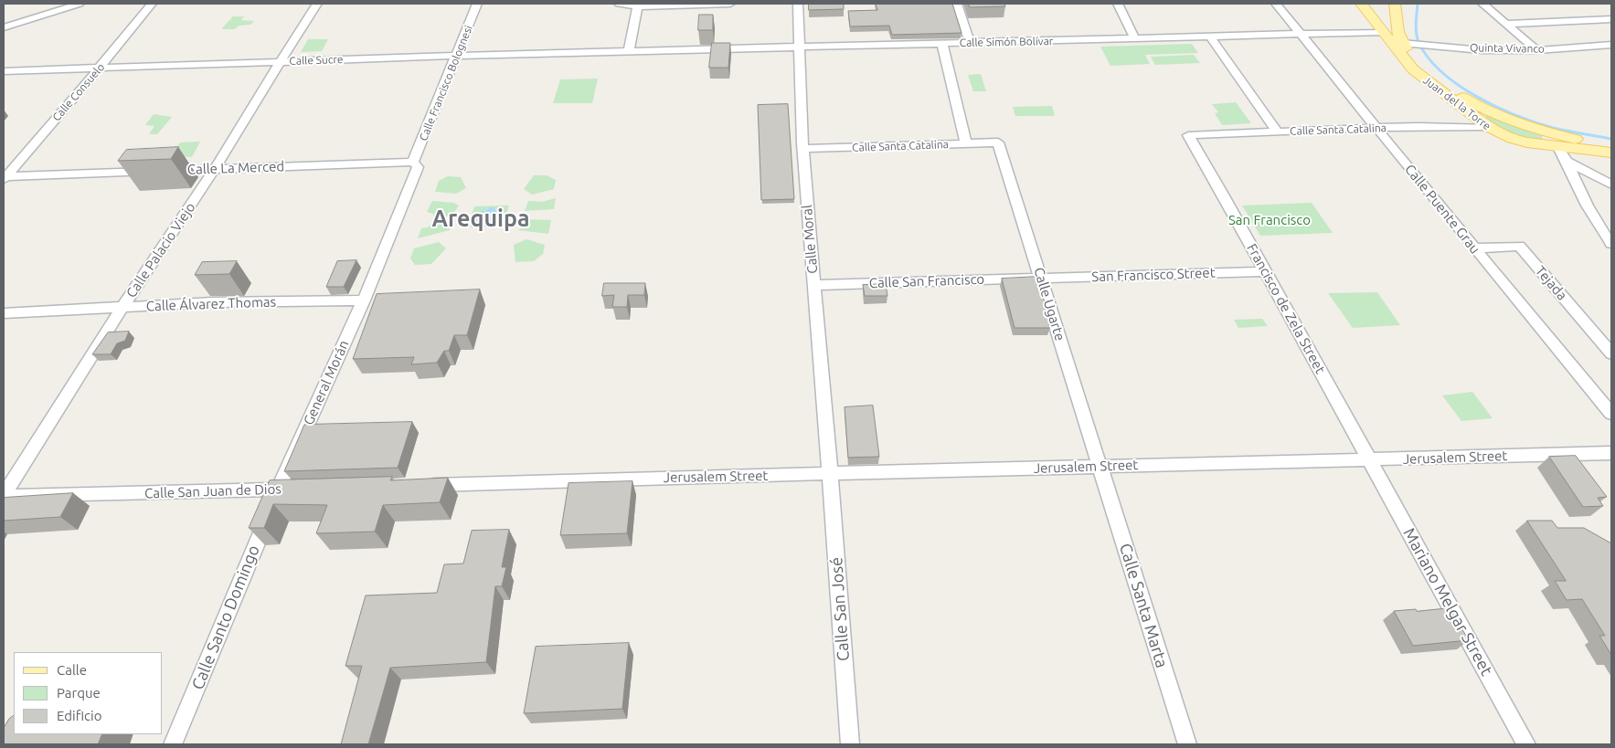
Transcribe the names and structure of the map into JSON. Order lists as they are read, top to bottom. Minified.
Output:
{"streets":{"main road":["Juan del la Torre"],"street":["Calle Simón Bolívar","Quinta Vivanco","Calle Sucre","Calle Francisco Bolognesi","Calle Consuelo","Calle Santa Catalina","Calle La Merced","Calle Puente Grau","Calle Moral","Calle Palacio Viejo","San Francisco Street","Calle San Francisco","Tejada","Calle Álvarez Thomas","Calle Ugarte","Francisco de Zela Street","General Morán","Jerusalem Street","Calle San Juan de Dios","Mariano Melgar Street","Calle Santa Marta","Calle San José","Calle Santo Domingo"]},"crossings":[["Calle Simón Bolívar","Calle Sucre"],["Calle Simón Bolívar","Juan del la Torre"],["Calle Simón Bolívar","Calle Puente Grau"],["Calle Simón Bolívar","Calle Moral"],["Quinta Vivanco","Juan del la Torre"],["Calle Sucre","Calle Francisco Bolognesi"],["Calle Sucre","Calle Consuelo"],["Calle Sucre","Calle Palacio Viejo"],["Calle Francisco Bolognesi","Calle La Merced"],["Calle Francisco Bolognesi","Calle Álvarez Thomas"],["Calle Francisco Bolognesi","General Morán"],["Calle Consuelo","Calle La Merced"],["Juan del la Torre","Calle Santa Catalina"],["Calle Santa Catalina","Calle Puente Grau"],["Calle Santa Catalina","Calle Moral"],["Calle Santa Catalina","Calle Ugarte"],["Calle Santa Catalina","Francisco de Zela Street"],["Calle La Merced","Calle Palacio Viejo"],["Calle Puente Grau","Tejada"],["Calle Moral","Calle San Francisco"],["Calle Moral","Jerusalem Street"],["Calle Moral","Calle San José"],["Calle Palacio Viejo","Calle Álvarez Thomas"],["Calle Palacio Viejo","Calle San Juan de Dios"],["San Francisco Street","Calle San Francisco"],["San Francisco Street","Calle Ugarte"],["San Francisco Street","Francisco de Zela Street"],["Calle San Francisco","Calle Ugarte"],["Calle Álvarez Thomas","General Morán"],["Calle Ugarte","Jerusalem Street"],["Calle Ugarte","Calle Santa Marta"],["Francisco de Zela Street","Jerusalem Street"],["Francisco de Zela Street","Mariano Melgar Street"],["General Morán","Calle San Juan de Dios"],["General Morán","Calle Santo Domingo"],["Jerusalem Street","Mariano Melgar Street"],["Jerusalem Street","Calle Santa Marta"],["Jerusalem Street","Calle San José"],["Calle San Juan de Dios","Calle Santo Domingo"]],"districts":["Arequipa"],"parks":["San Francisco"],"legend":["Calle","Parque","Edificio"]}
